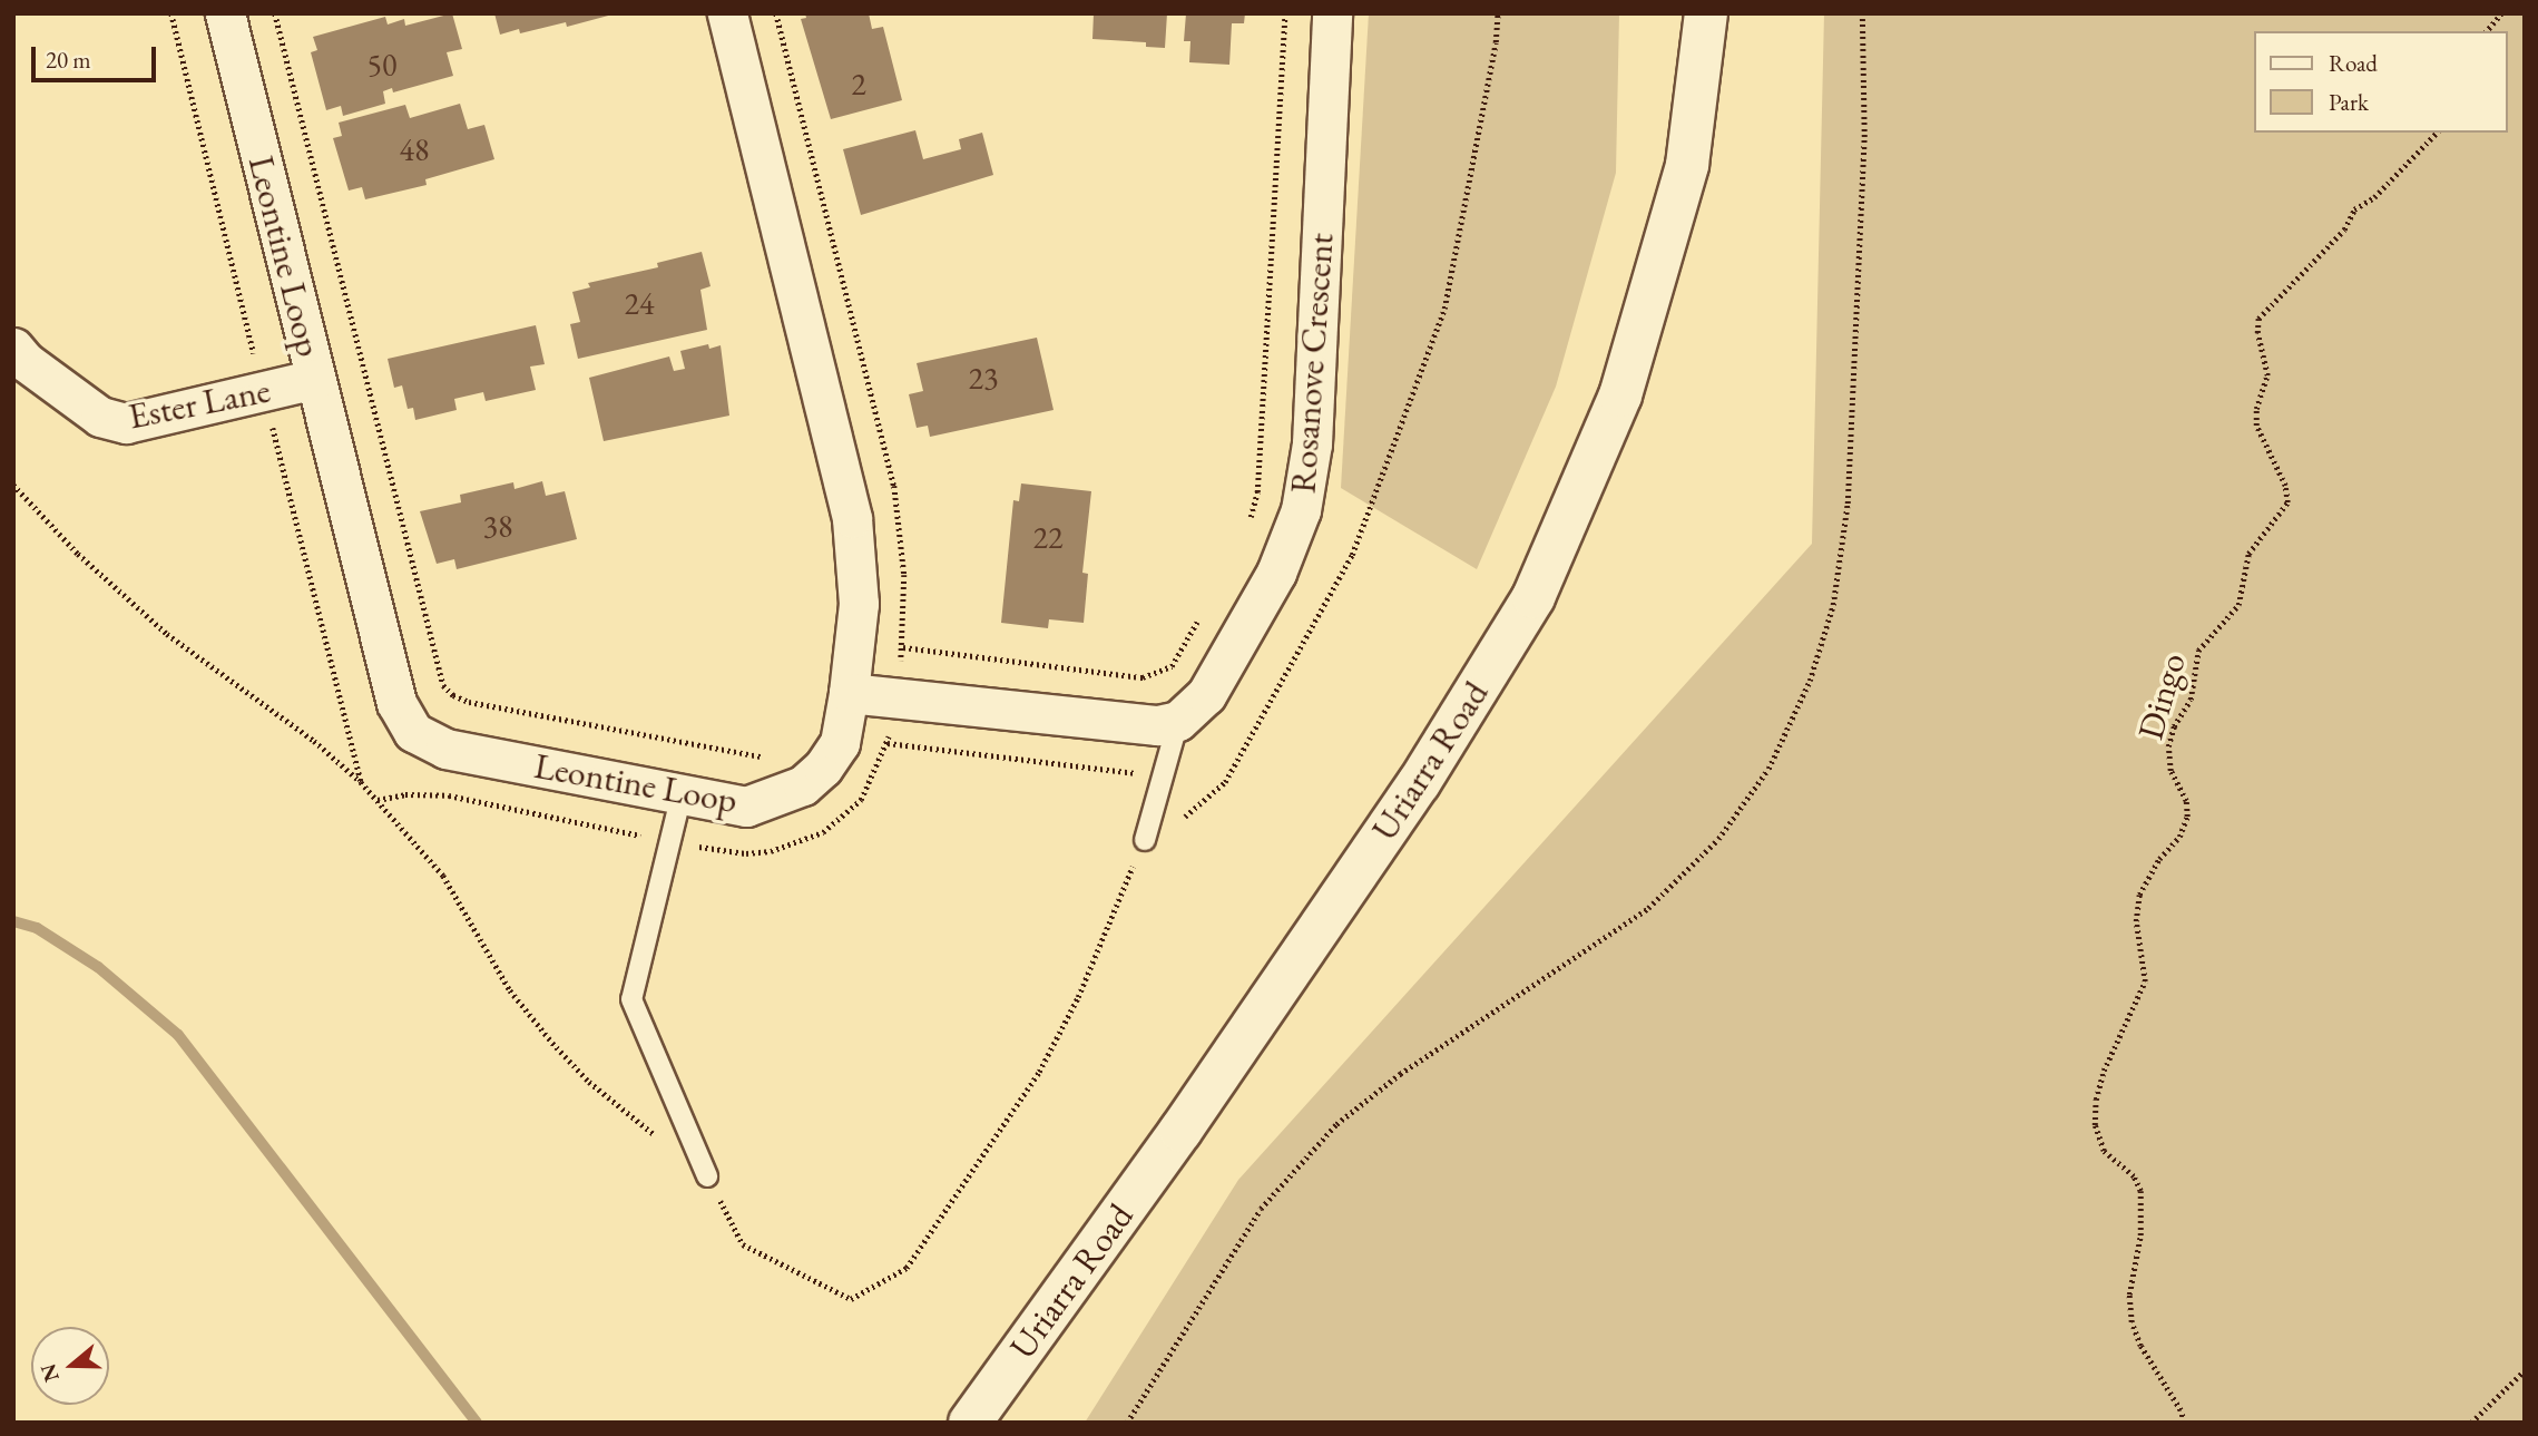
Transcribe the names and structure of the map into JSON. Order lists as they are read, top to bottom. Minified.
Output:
{"streets":{"street":["Leontine Loop","Rosanove Crescent","Ester Lane","Uriarra Road"],"path":["Dingo"]},"crossings":[["Leontine Loop","Ester Lane"]],"house_numbers":["50","2","48","24","23","38","22"],"legend":["Road","Park"],"scale_bar":"20 m","north":"left"}
